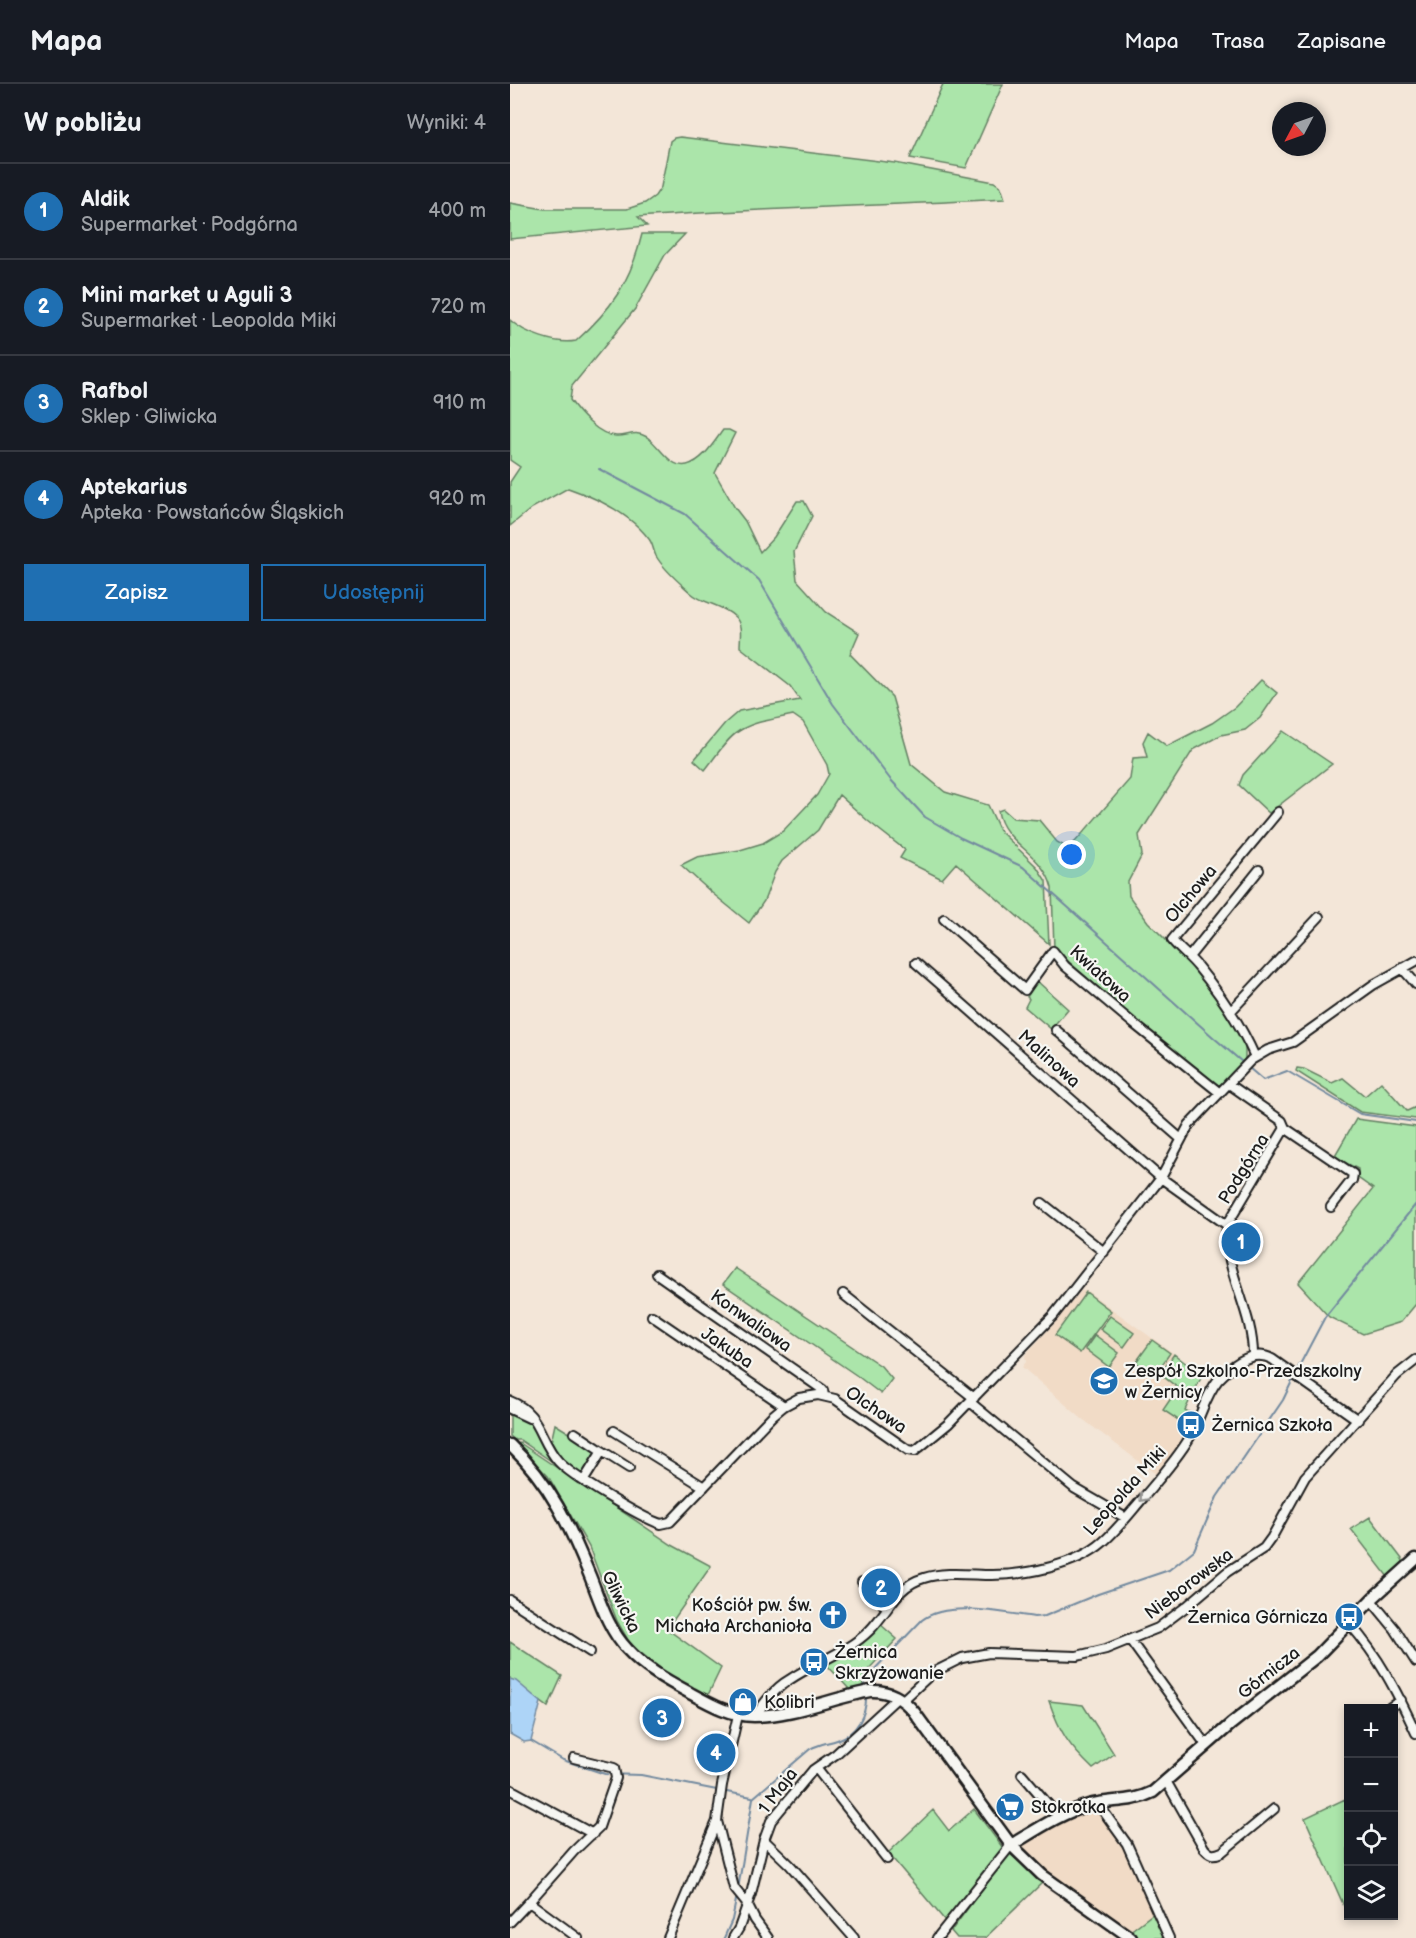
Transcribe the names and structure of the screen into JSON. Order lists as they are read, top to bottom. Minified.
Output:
{"streets":{"street":["Olchowa","Kwiatowa","Malinowa","Podgórna","Konwaliowa","Jakuba","Leopolda Miki","Nieborowska","Gliwicka","Górnicza","1 Maja"]},"crossings":[["Olchowa","Kwiatowa"],["Olchowa","Malinowa"],["Olchowa","Podgórna"],["Olchowa","Konwaliowa"],["Olchowa","Jakuba"],["Malinowa","Podgórna"],["Podgórna","Leopolda Miki"],["Leopolda Miki","Gliwicka"],["Nieborowska","Gliwicka"],["Nieborowska","1 Maja"],["Gliwicka","1 Maja"]],"places":{"school or university":["Zespół Szkolno-Przedszkolny w Żernicy"],"bus stop":["Żernica Szkoła","Żernica Górnicza","Żernica Skrzyżowanie"],"church":["Kościół pw. św. Michała Archanioła"],"shop":["Kolibri"],"supermarket":["Stokrotka"]},"north":"bottom left","page":{"header":"Mapa","nav":["Mapa","Trasa","Zapisane"],"heading":["W pobliżu","Wyniki: 4"],"list":[{"mark":"1","name":"Aldik","note":"Supermarket · Podgórna","value":"400 m"},{"mark":"2","name":"Mini market u Aguli 3","note":"Supermarket · Leopolda Miki","value":"720 m"},{"mark":"3","name":"Rafbol","note":"Sklep · Gliwicka","value":"910 m"},{"mark":"4","name":"Aptekarius","note":"Apteka · Powstańców Śląskich","value":"920 m"}],"buttons":["Zapisz","Udostępnij"],"pins":["1","2","3","4"],"map_buttons":["+","−"]}}
